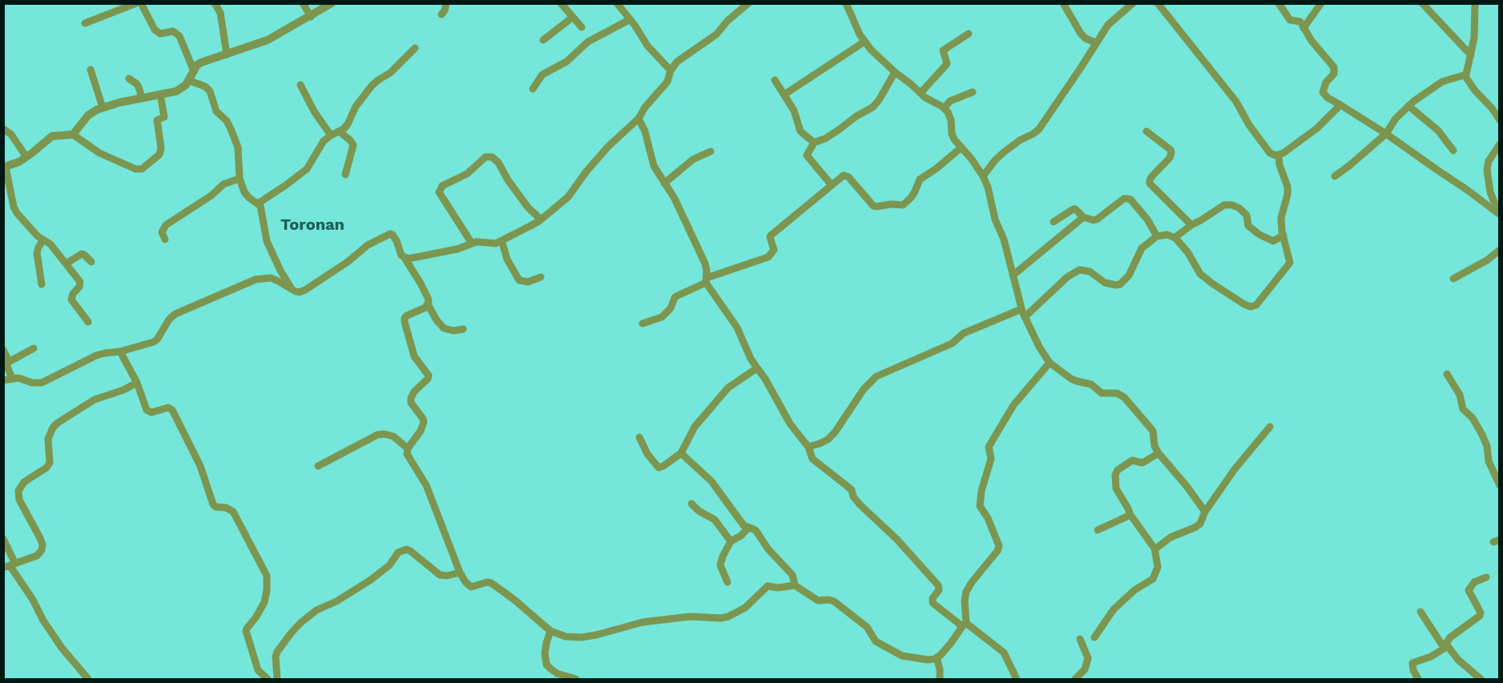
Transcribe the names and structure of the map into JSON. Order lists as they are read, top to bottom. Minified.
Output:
{"districts":["Toronan"]}
